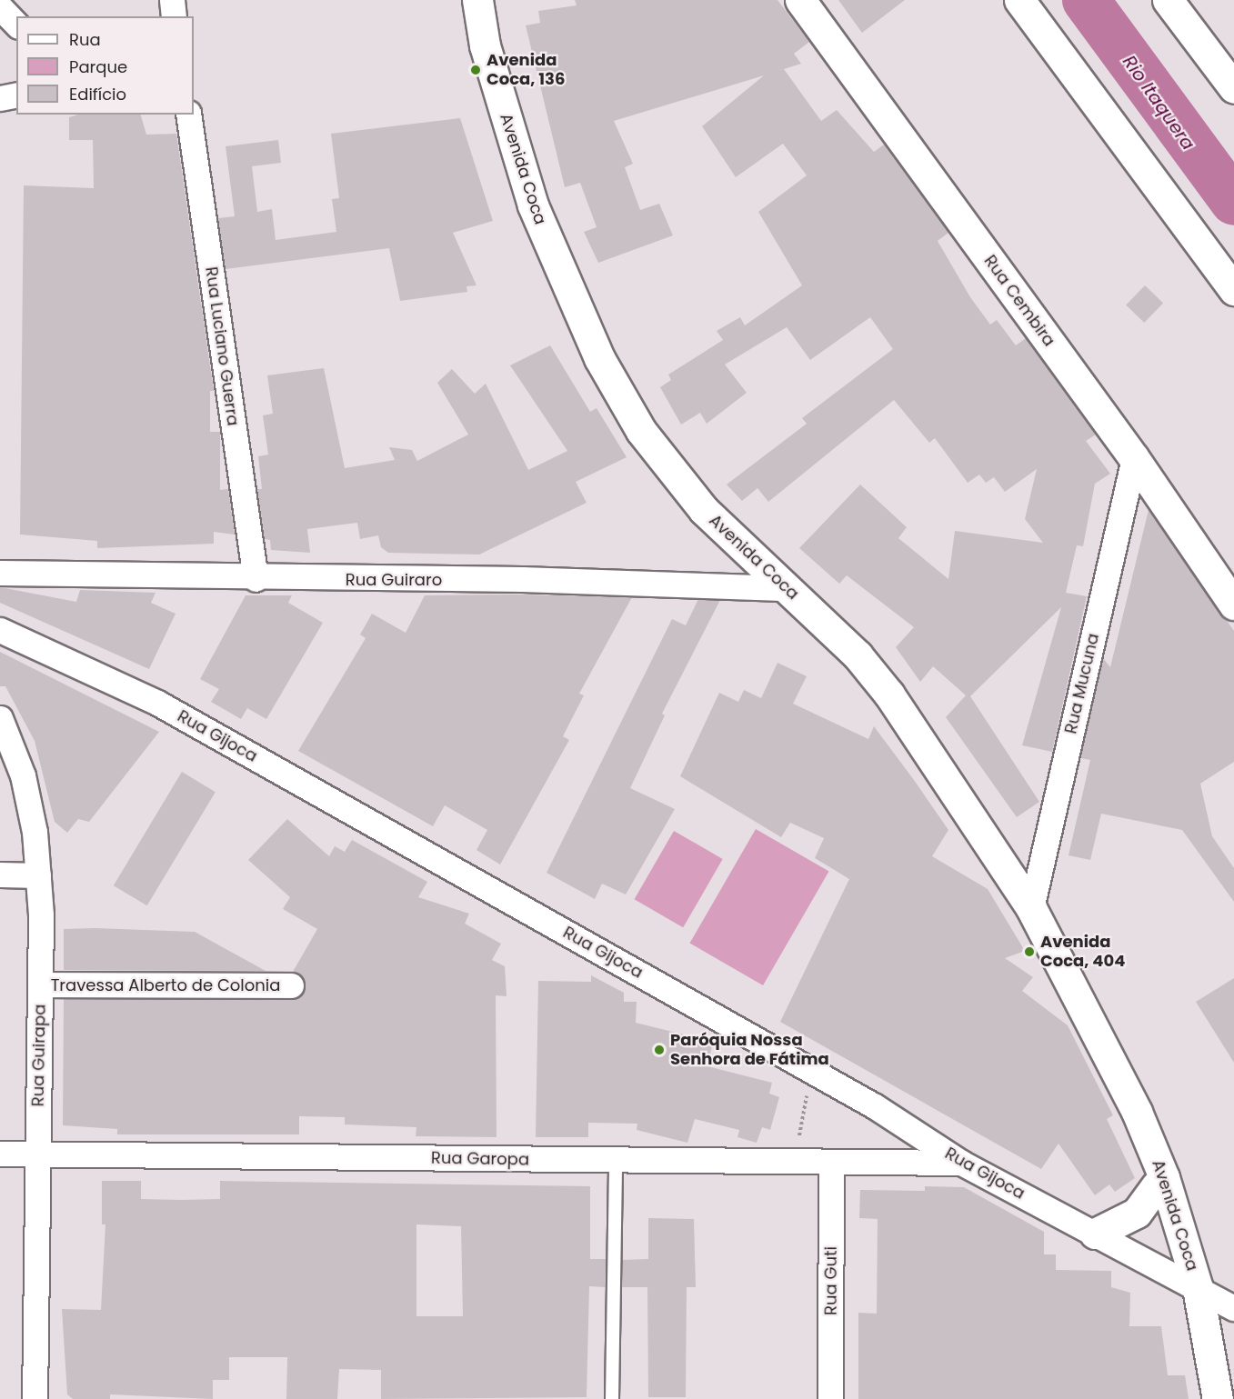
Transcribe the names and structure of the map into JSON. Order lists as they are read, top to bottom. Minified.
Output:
{"streets":{"street":["Avenida Coca","Rua Cembira","Rua Luciano Guerra","Rua Guiraro","Rua Mucuna","Rua Gijoca","Travessa Alberto de Colonia","Rua Guirapa","Rua Garopa","Rua Guti"]},"crossings":[["Avenida Coca","Rua Guiraro"],["Avenida Coca","Rua Mucuna"],["Avenida Coca","Rua Gijoca"],["Rua Cembira","Rua Mucuna"],["Rua Luciano Guerra","Rua Guiraro"],["Rua Gijoca","Rua Garopa"],["Travessa Alberto de Colonia","Rua Guirapa"],["Rua Guirapa","Rua Garopa"],["Rua Garopa","Rua Guti"]],"water":["Rio Itaquera"],"places":["Avenida Coca, 136","Avenida Coca, 404","Paróquia Nossa Senhora de Fátima"],"legend":["Rua","Parque","Edifício"]}
